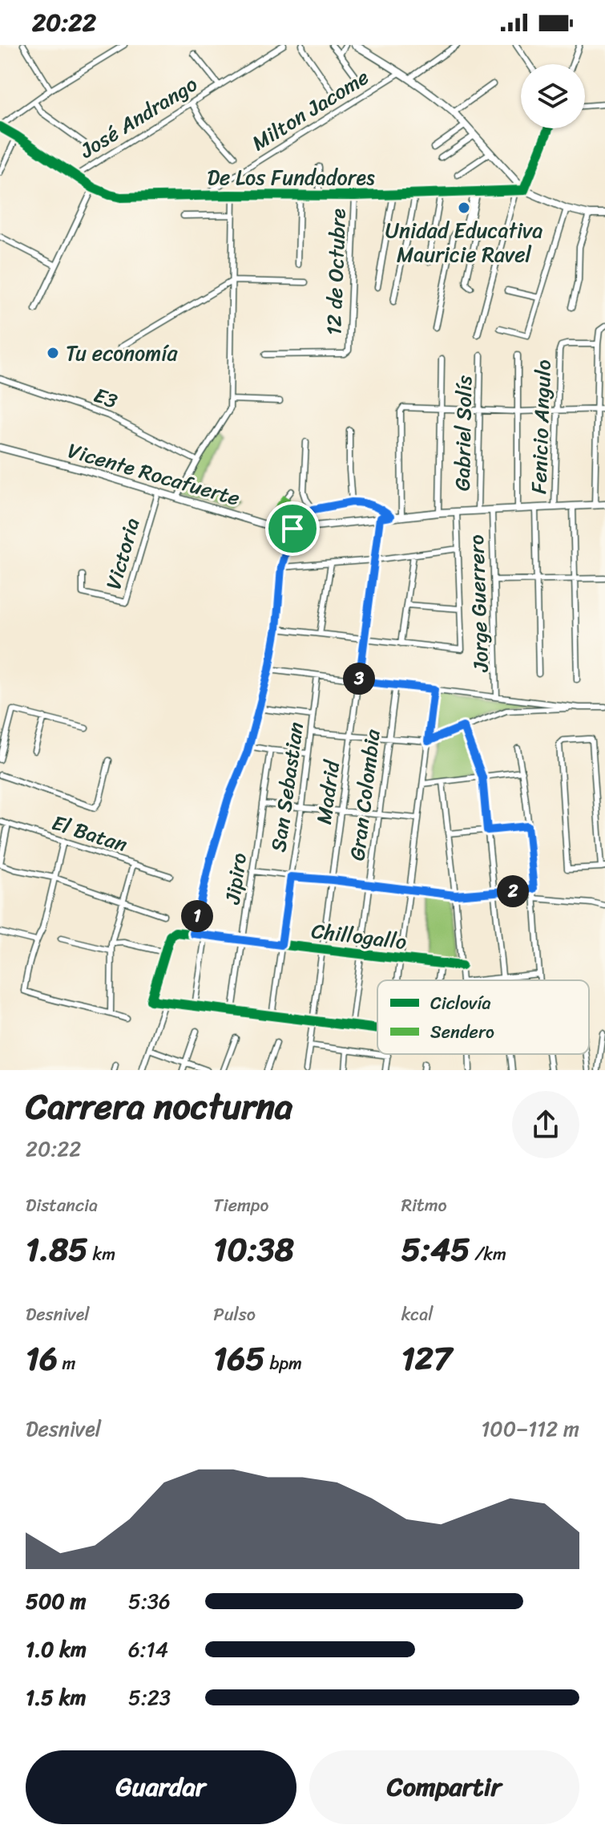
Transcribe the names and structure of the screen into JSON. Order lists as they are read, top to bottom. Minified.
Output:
{"streets":{"street":["Milton Jacome","José Andrango","De Los Fundadores","12 de Octubre","E3","Fenicio Angulo","Gabriel Solís","Vicente Rocafuerte","Victoria","Jorge Guerrero","San Sebastian","Madrid","Gran Colombia","El Batan","Jipiro","Chillogallo"]},"crossings":[["Milton Jacome","De Los Fundadores"],["José Andrango","De Los Fundadores"],["De Los Fundadores","12 de Octubre"],["Fenicio Angulo","Vicente Rocafuerte"],["Gabriel Solís","Vicente Rocafuerte"],["Vicente Rocafuerte","Victoria"],["Vicente Rocafuerte","Jorge Guerrero"],["Vicente Rocafuerte","Madrid"],["San Sebastian","Chillogallo"],["Madrid","Chillogallo"],["Gran Colombia","Chillogallo"],["Jipiro","Chillogallo"]],"places":["Unidad Educativa Mauricie Ravel","Tu economía"],"legend":["Ciclovía","Sendero"],"page":{"status":"20:22","pins":["3","2","1"],"heading":["Carrera nocturna","20:22"],"stats":[["Distancia","1.85 km"],["Tiempo","10:38"],["Ritmo","5:45 /km"],["Desnivel","16 m"],["Pulso","165 bpm"],["kcal","127"]],"chart":["Desnivel","100–112 m"],"list":[{"name":"500 m","note":"5:36"},{"name":"1.0 km","note":"6:14"},{"name":"1.5 km","note":"5:23"}],"buttons":["Guardar","Compartir"]}}
